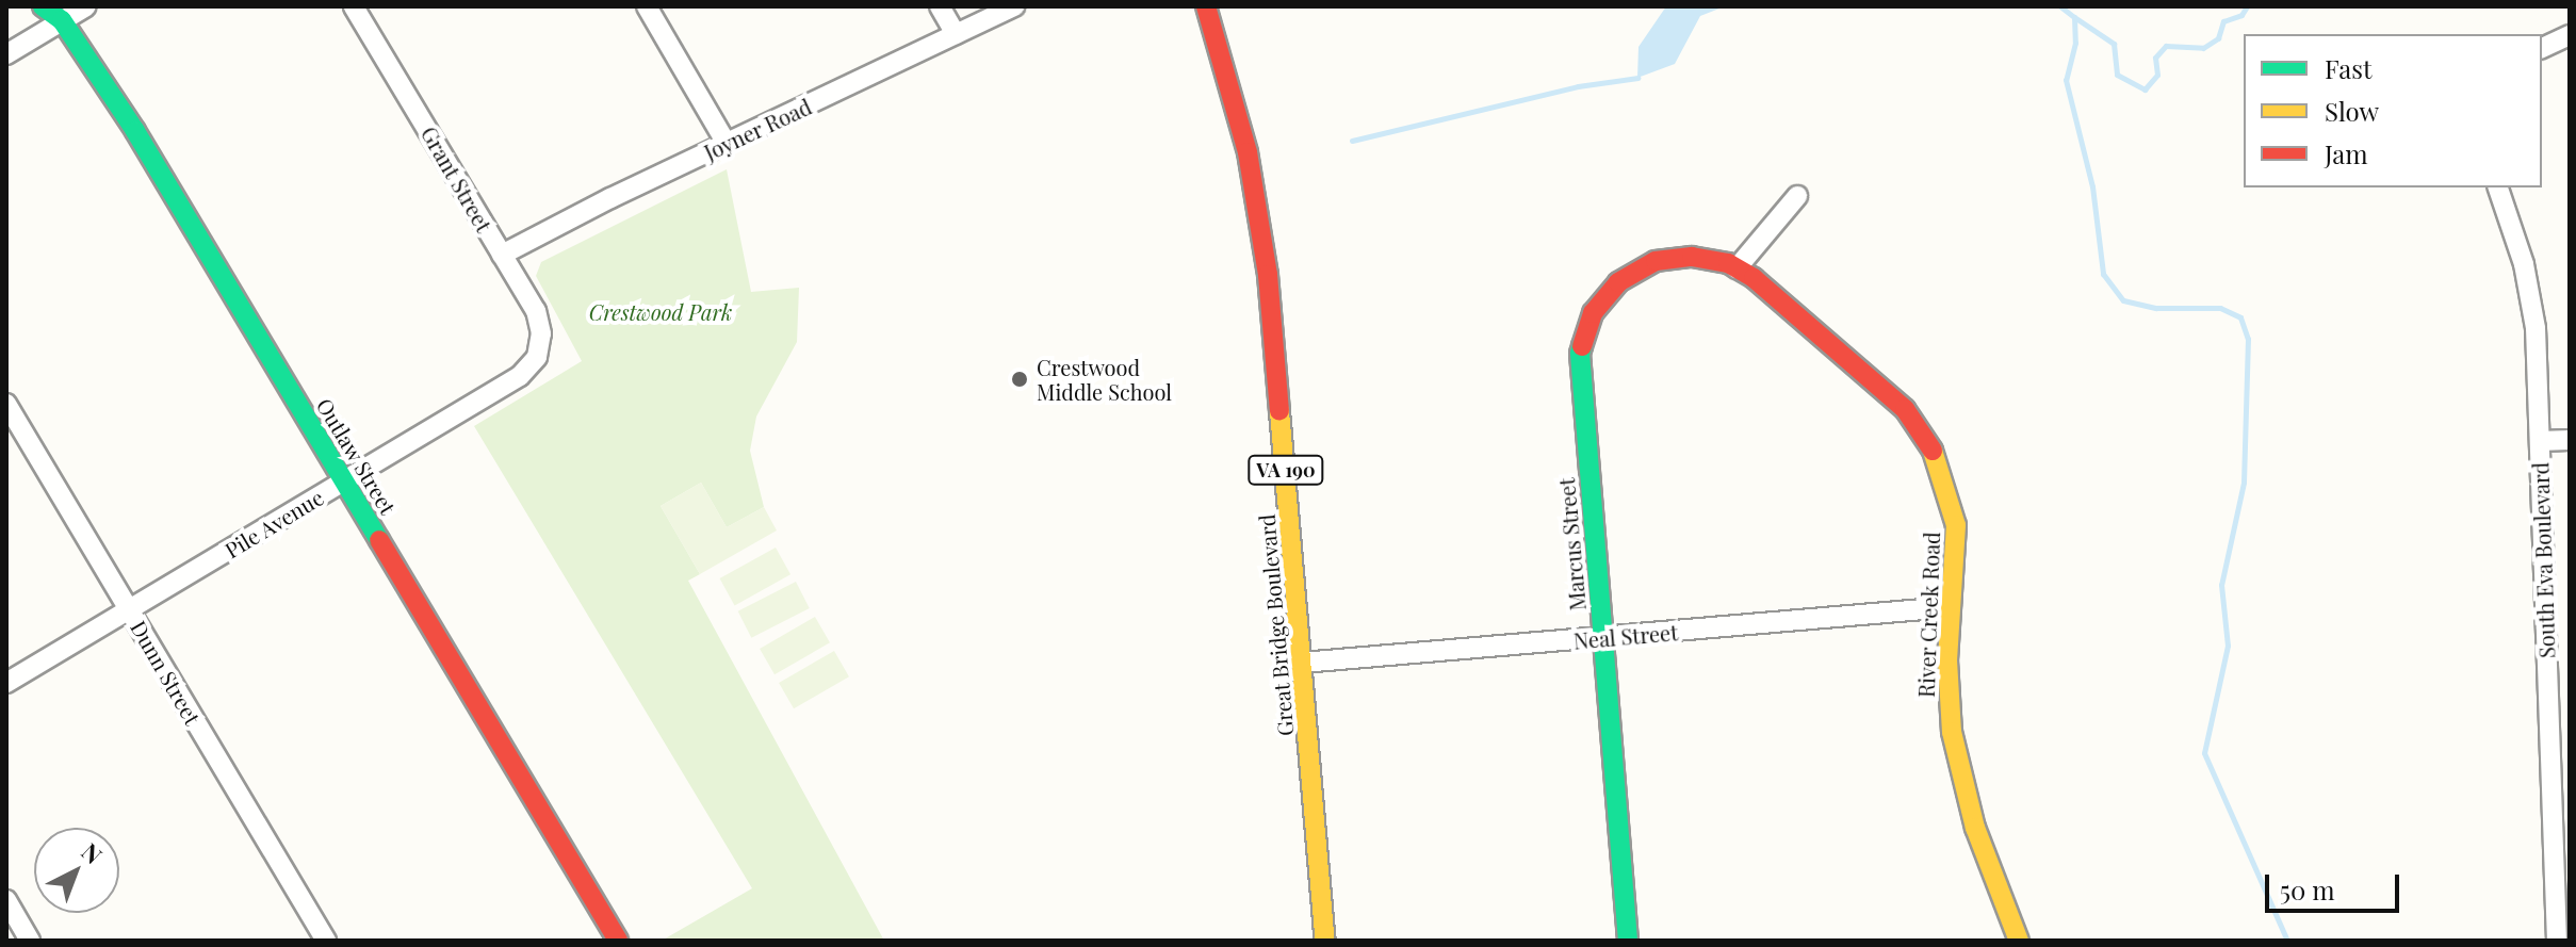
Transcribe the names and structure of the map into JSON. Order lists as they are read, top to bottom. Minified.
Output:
{"streets":{"street":["Joyner Road","Grant Street","Outlaw Street","VA 190","Pile Avenue","Marcus Street","South Eva Boulevard","River Creek Road","Great Bridge Boulevard","Neal Street","Dunn Street"]},"crossings":[["Joyner Road","Grant Street"],["Grant Street","Pile Avenue"],["Outlaw Street","Pile Avenue"],["Pile Avenue","Dunn Street"],["Marcus Street","River Creek Road"],["Marcus Street","Neal Street"],["River Creek Road","Neal Street"],["Great Bridge Boulevard","Neal Street"]],"parks":["Crestwood Park"],"places":["Crestwood Middle School"],"legend":["Fast","Slow","Jam"],"scale_bar":"50 m","north":"top right"}
